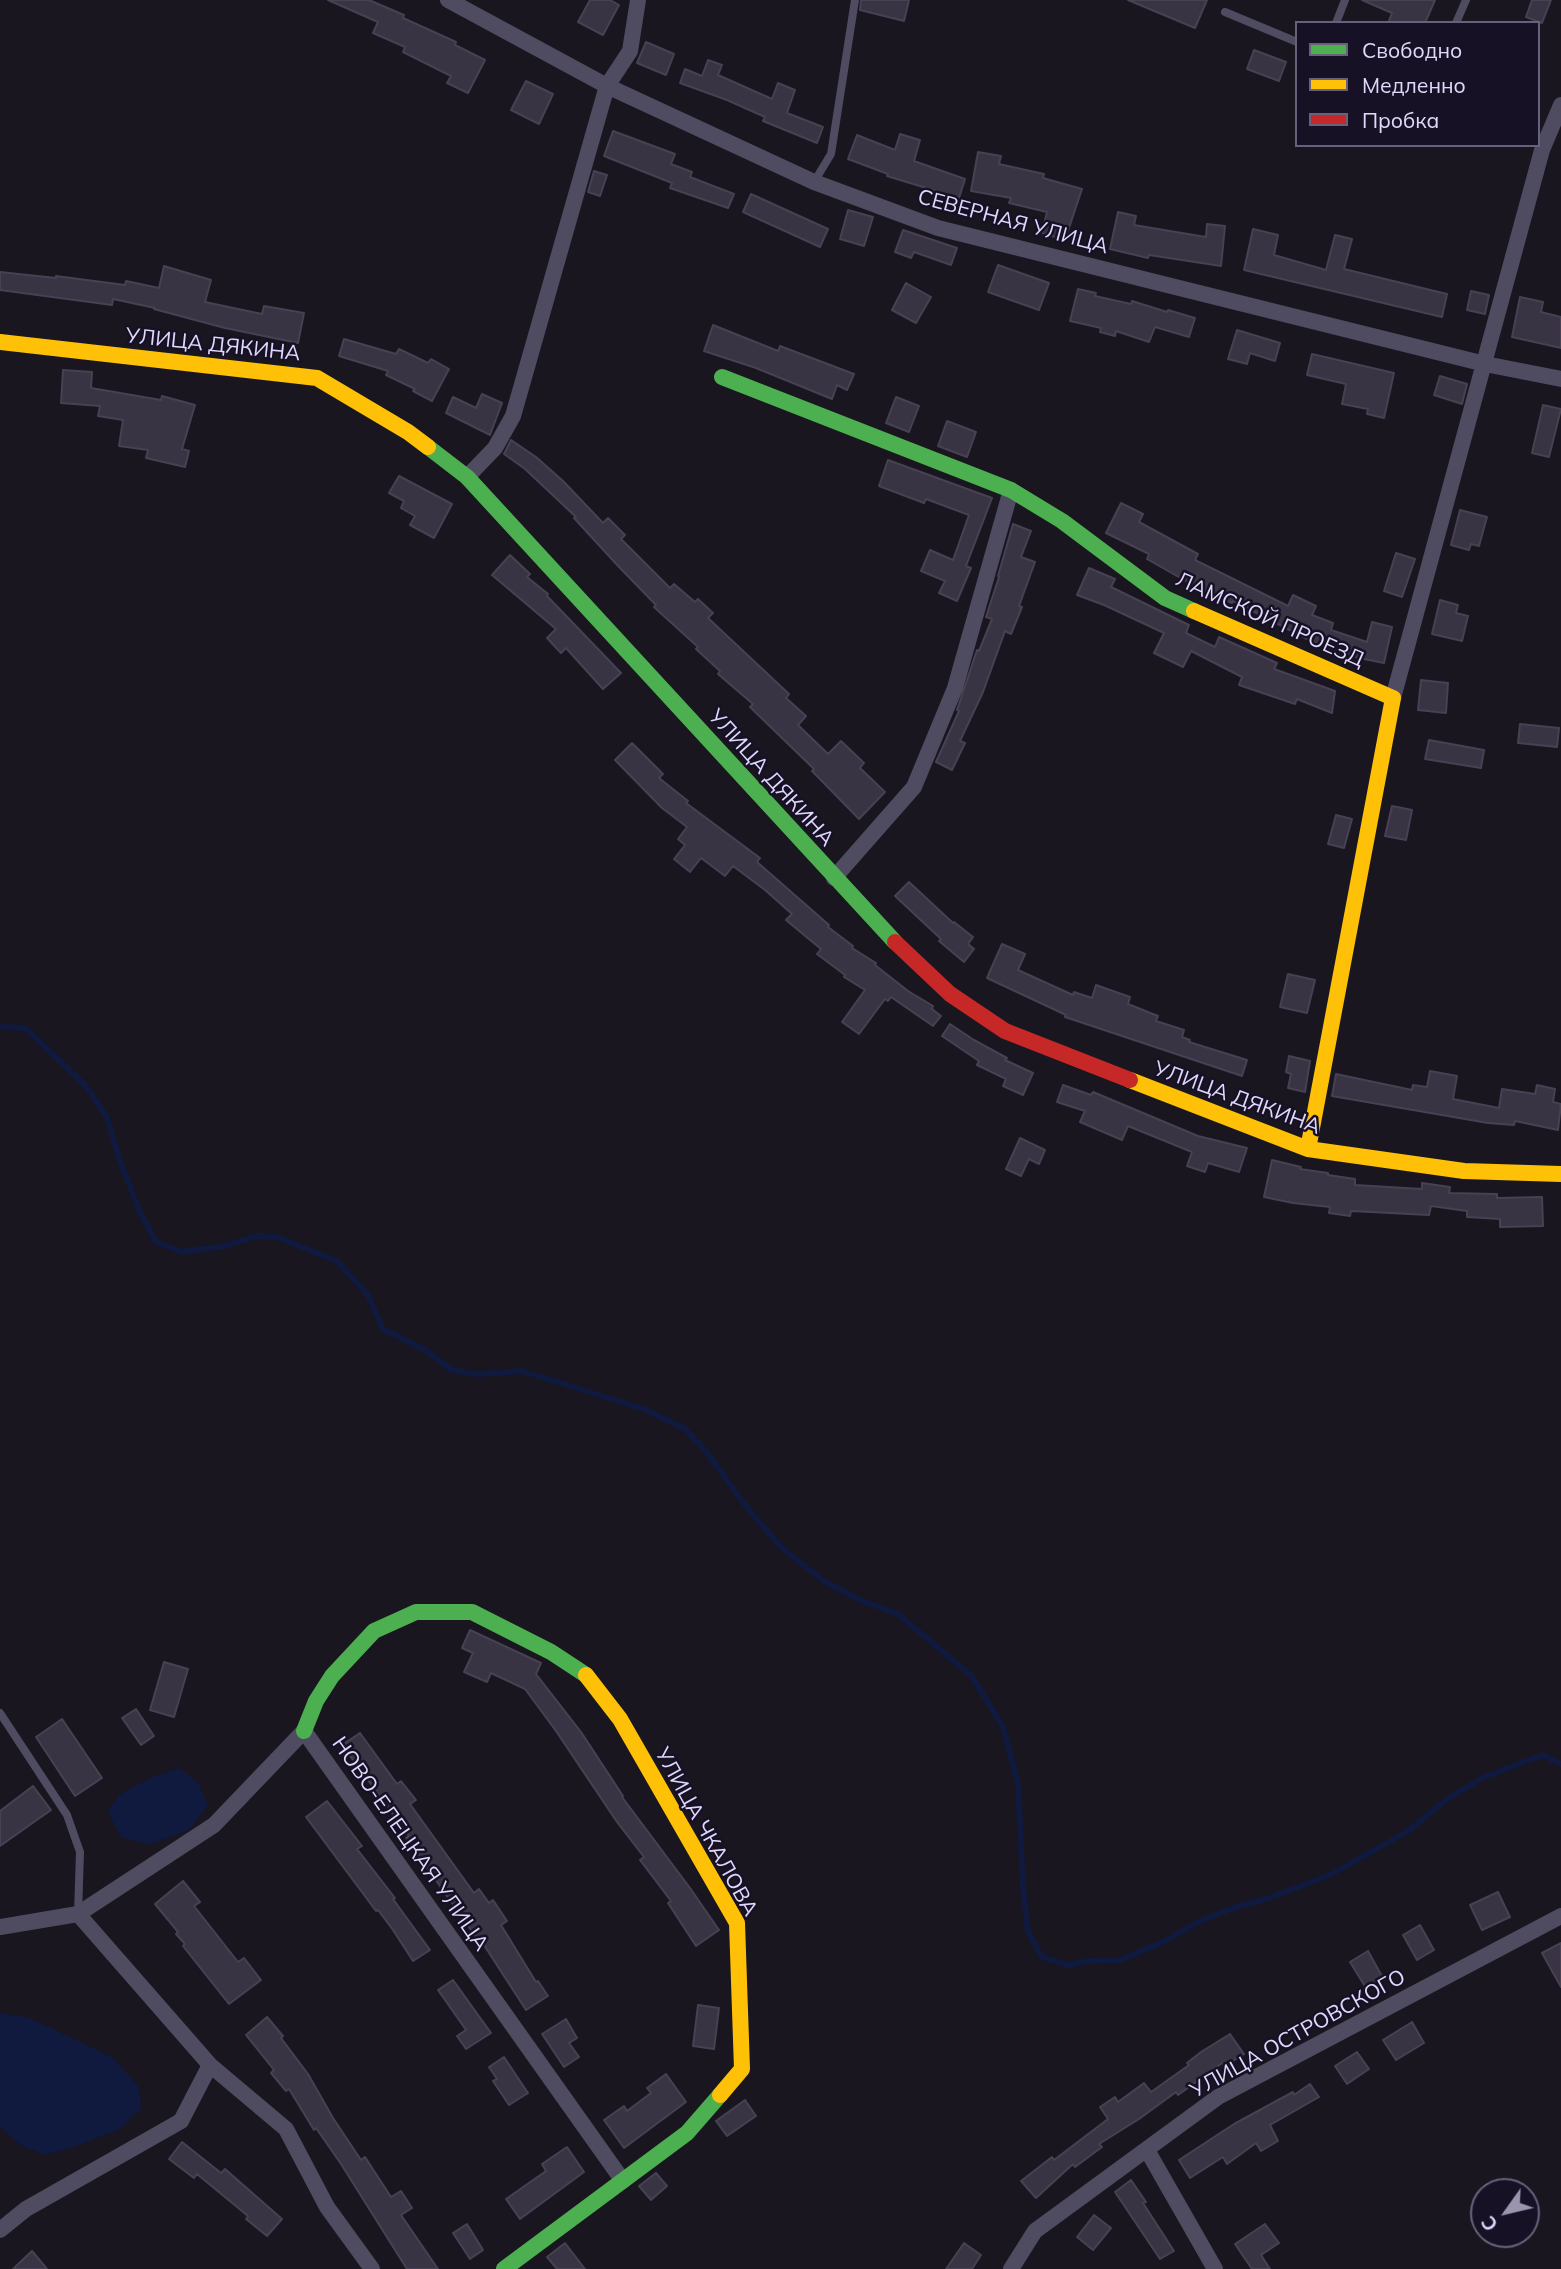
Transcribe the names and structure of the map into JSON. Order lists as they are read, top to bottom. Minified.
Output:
{"streets":{"street":["СЕВЕРНАЯ УЛИЦА","УЛИЦА ДЯКИНА","ЛАМСКОЙ ПРОЕЗД","УЛИЦА ЧКАЛОВА","НОВО-ЕЛЕЦКАЯ УЛИЦА","УЛИЦА ОСТРОВСКОГО"]},"crossings":[["УЛИЦА ЧКАЛОВА","НОВО-ЕЛЕЦКАЯ УЛИЦА"]],"legend":["Свободно","Медленно","Пробка"],"north":"bottom left"}
